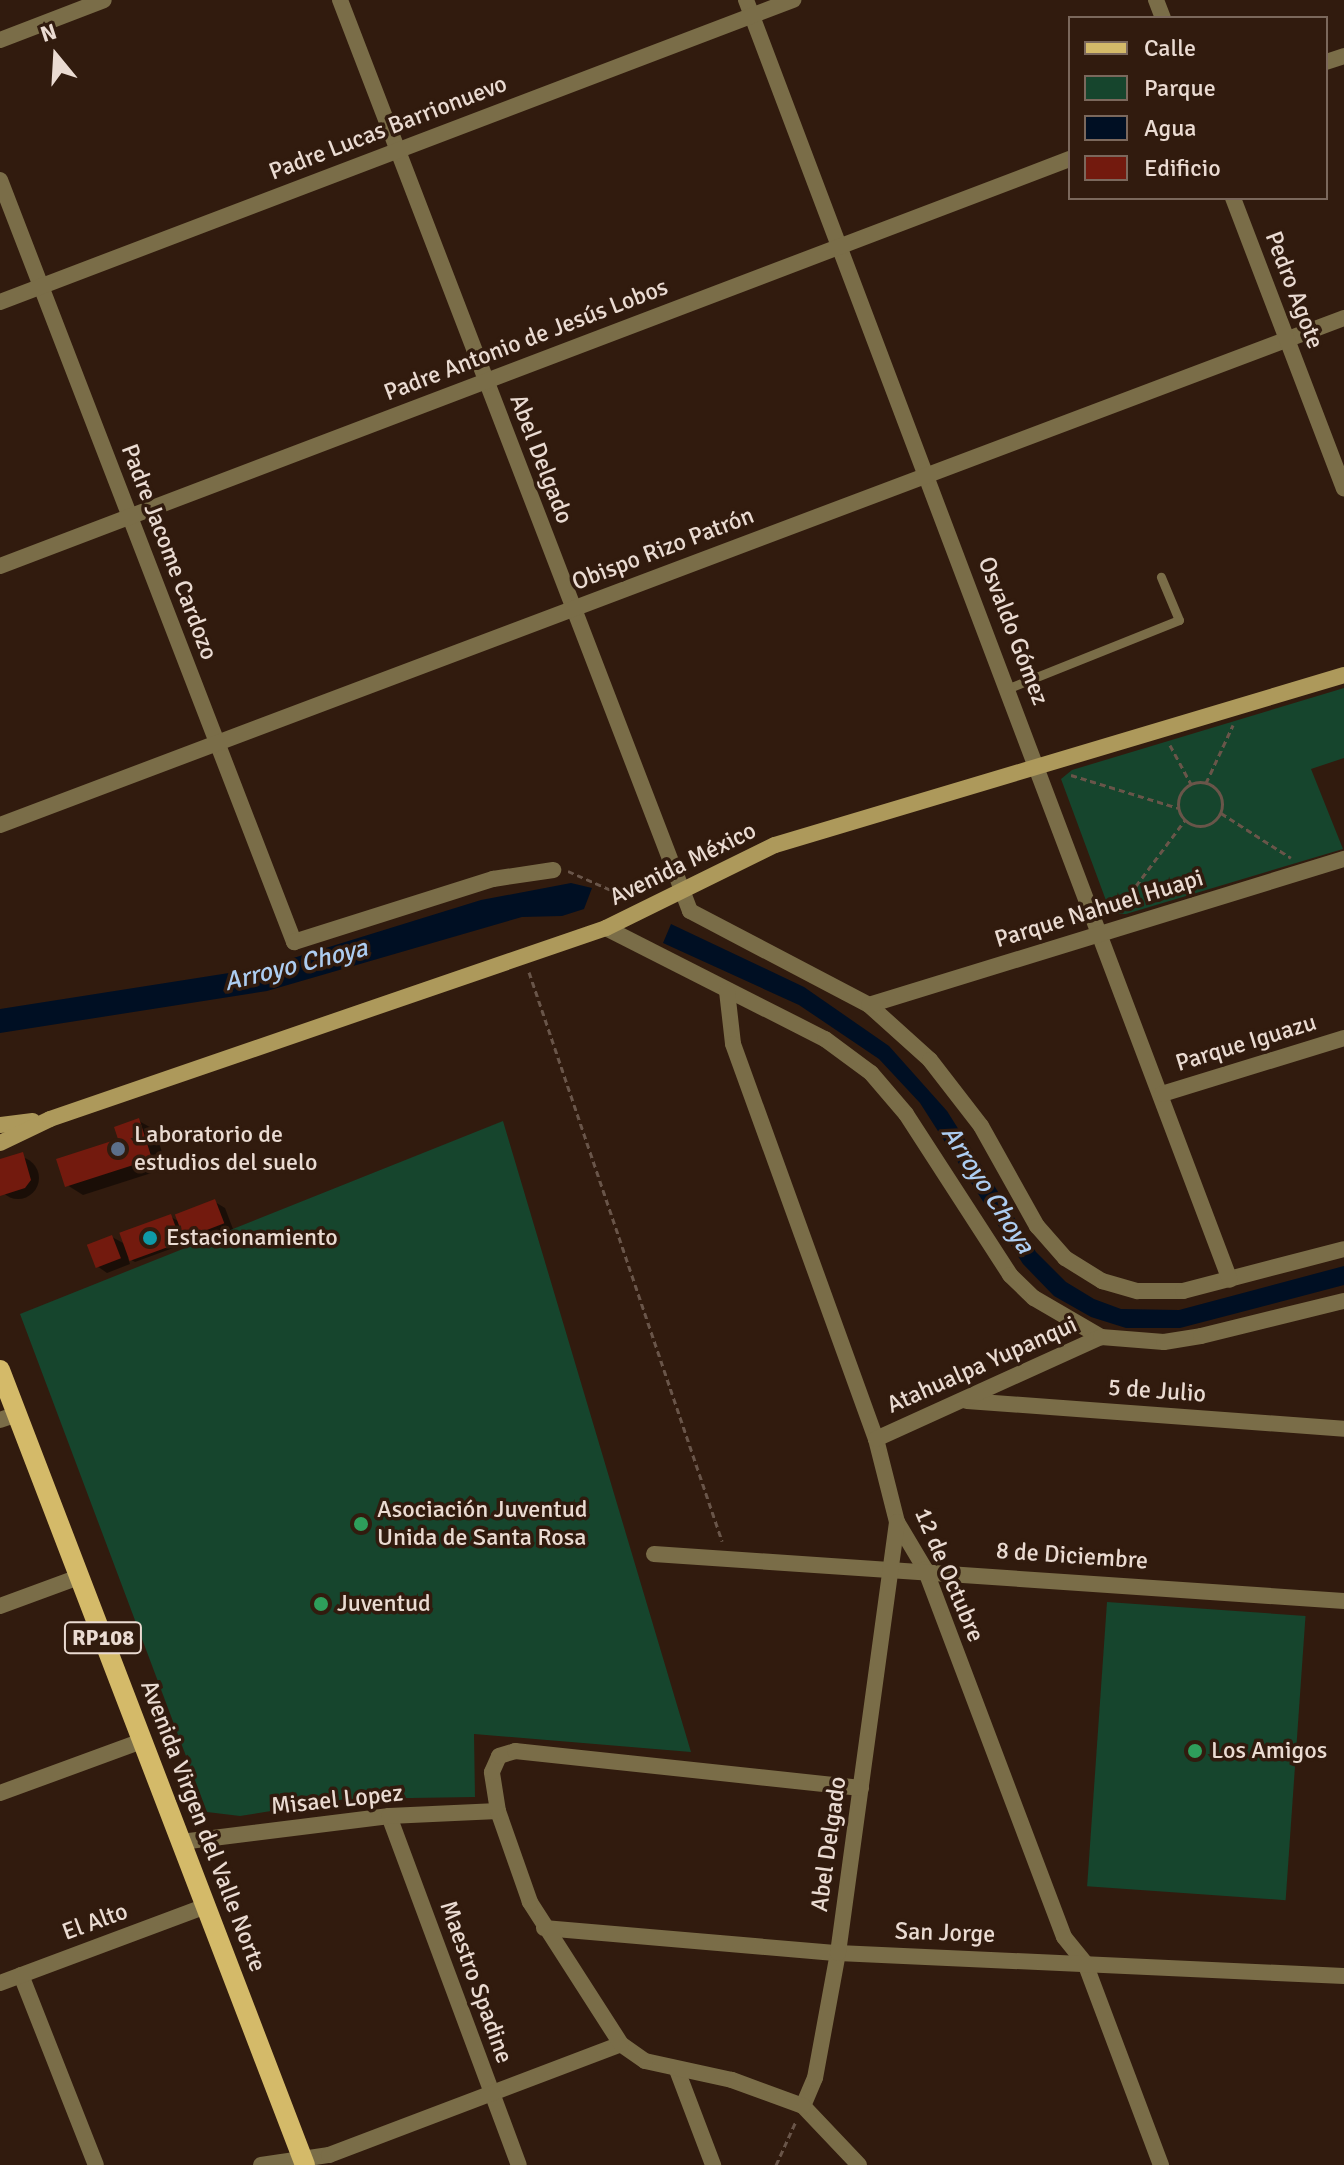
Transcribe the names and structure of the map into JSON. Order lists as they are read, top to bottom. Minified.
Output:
{"streets":{"main road":["Avenida México","RP108","Avenida Virgen del Valle Norte"],"street":["Padre Lucas Barrionuevo","Pedro Agote","Padre Antonio de Jesús Lobos","Abel Delgado","Obispo Rizo Patrón","Padre Jacome Cardozo","Osvaldo Gómez","Parque Nahuel Huapi","Parque Iguazu","Atahualpa Yupanqui","5 de Julio","8 de Diciembre","12 de Octubre","Misael Lopez","El Alto","San Jorge","Maestro Spadine"]},"crossings":[["Padre Lucas Barrionuevo","Abel Delgado"],["Padre Lucas Barrionuevo","Padre Jacome Cardozo"],["Padre Lucas Barrionuevo","Osvaldo Gómez"],["Pedro Agote","Obispo Rizo Patrón"],["Padre Antonio de Jesús Lobos","Abel Delgado"],["Padre Antonio de Jesús Lobos","Padre Jacome Cardozo"],["Padre Antonio de Jesús Lobos","Osvaldo Gómez"],["Abel Delgado","Obispo Rizo Patrón"],["Abel Delgado","Osvaldo Gómez"],["Abel Delgado","Avenida México"],["Abel Delgado","Parque Nahuel Huapi"],["Abel Delgado","8 de Diciembre"],["Abel Delgado","12 de Octubre"],["Abel Delgado","San Jorge"],["Obispo Rizo Patrón","Padre Jacome Cardozo"],["Obispo Rizo Patrón","Osvaldo Gómez"],["Osvaldo Gómez","Avenida México"],["Osvaldo Gómez","Parque Nahuel Huapi"],["Osvaldo Gómez","Parque Iguazu"],["Atahualpa Yupanqui","5 de Julio"],["Atahualpa Yupanqui","12 de Octubre"],["8 de Diciembre","12 de Octubre"],["12 de Octubre","San Jorge"],["Misael Lopez","Avenida Virgen del Valle Norte"],["Misael Lopez","Maestro Spadine"],["Avenida Virgen del Valle Norte","El Alto"]],"water":["Arroyo Choya"],"places":["Laboratorio de estudios del suelo","Estacionamiento","Asociación Juventud Unida de Santa Rosa","Juventud","Los Amigos"],"legend":["Calle","Parque","Agua","Edificio"],"north":"top"}
